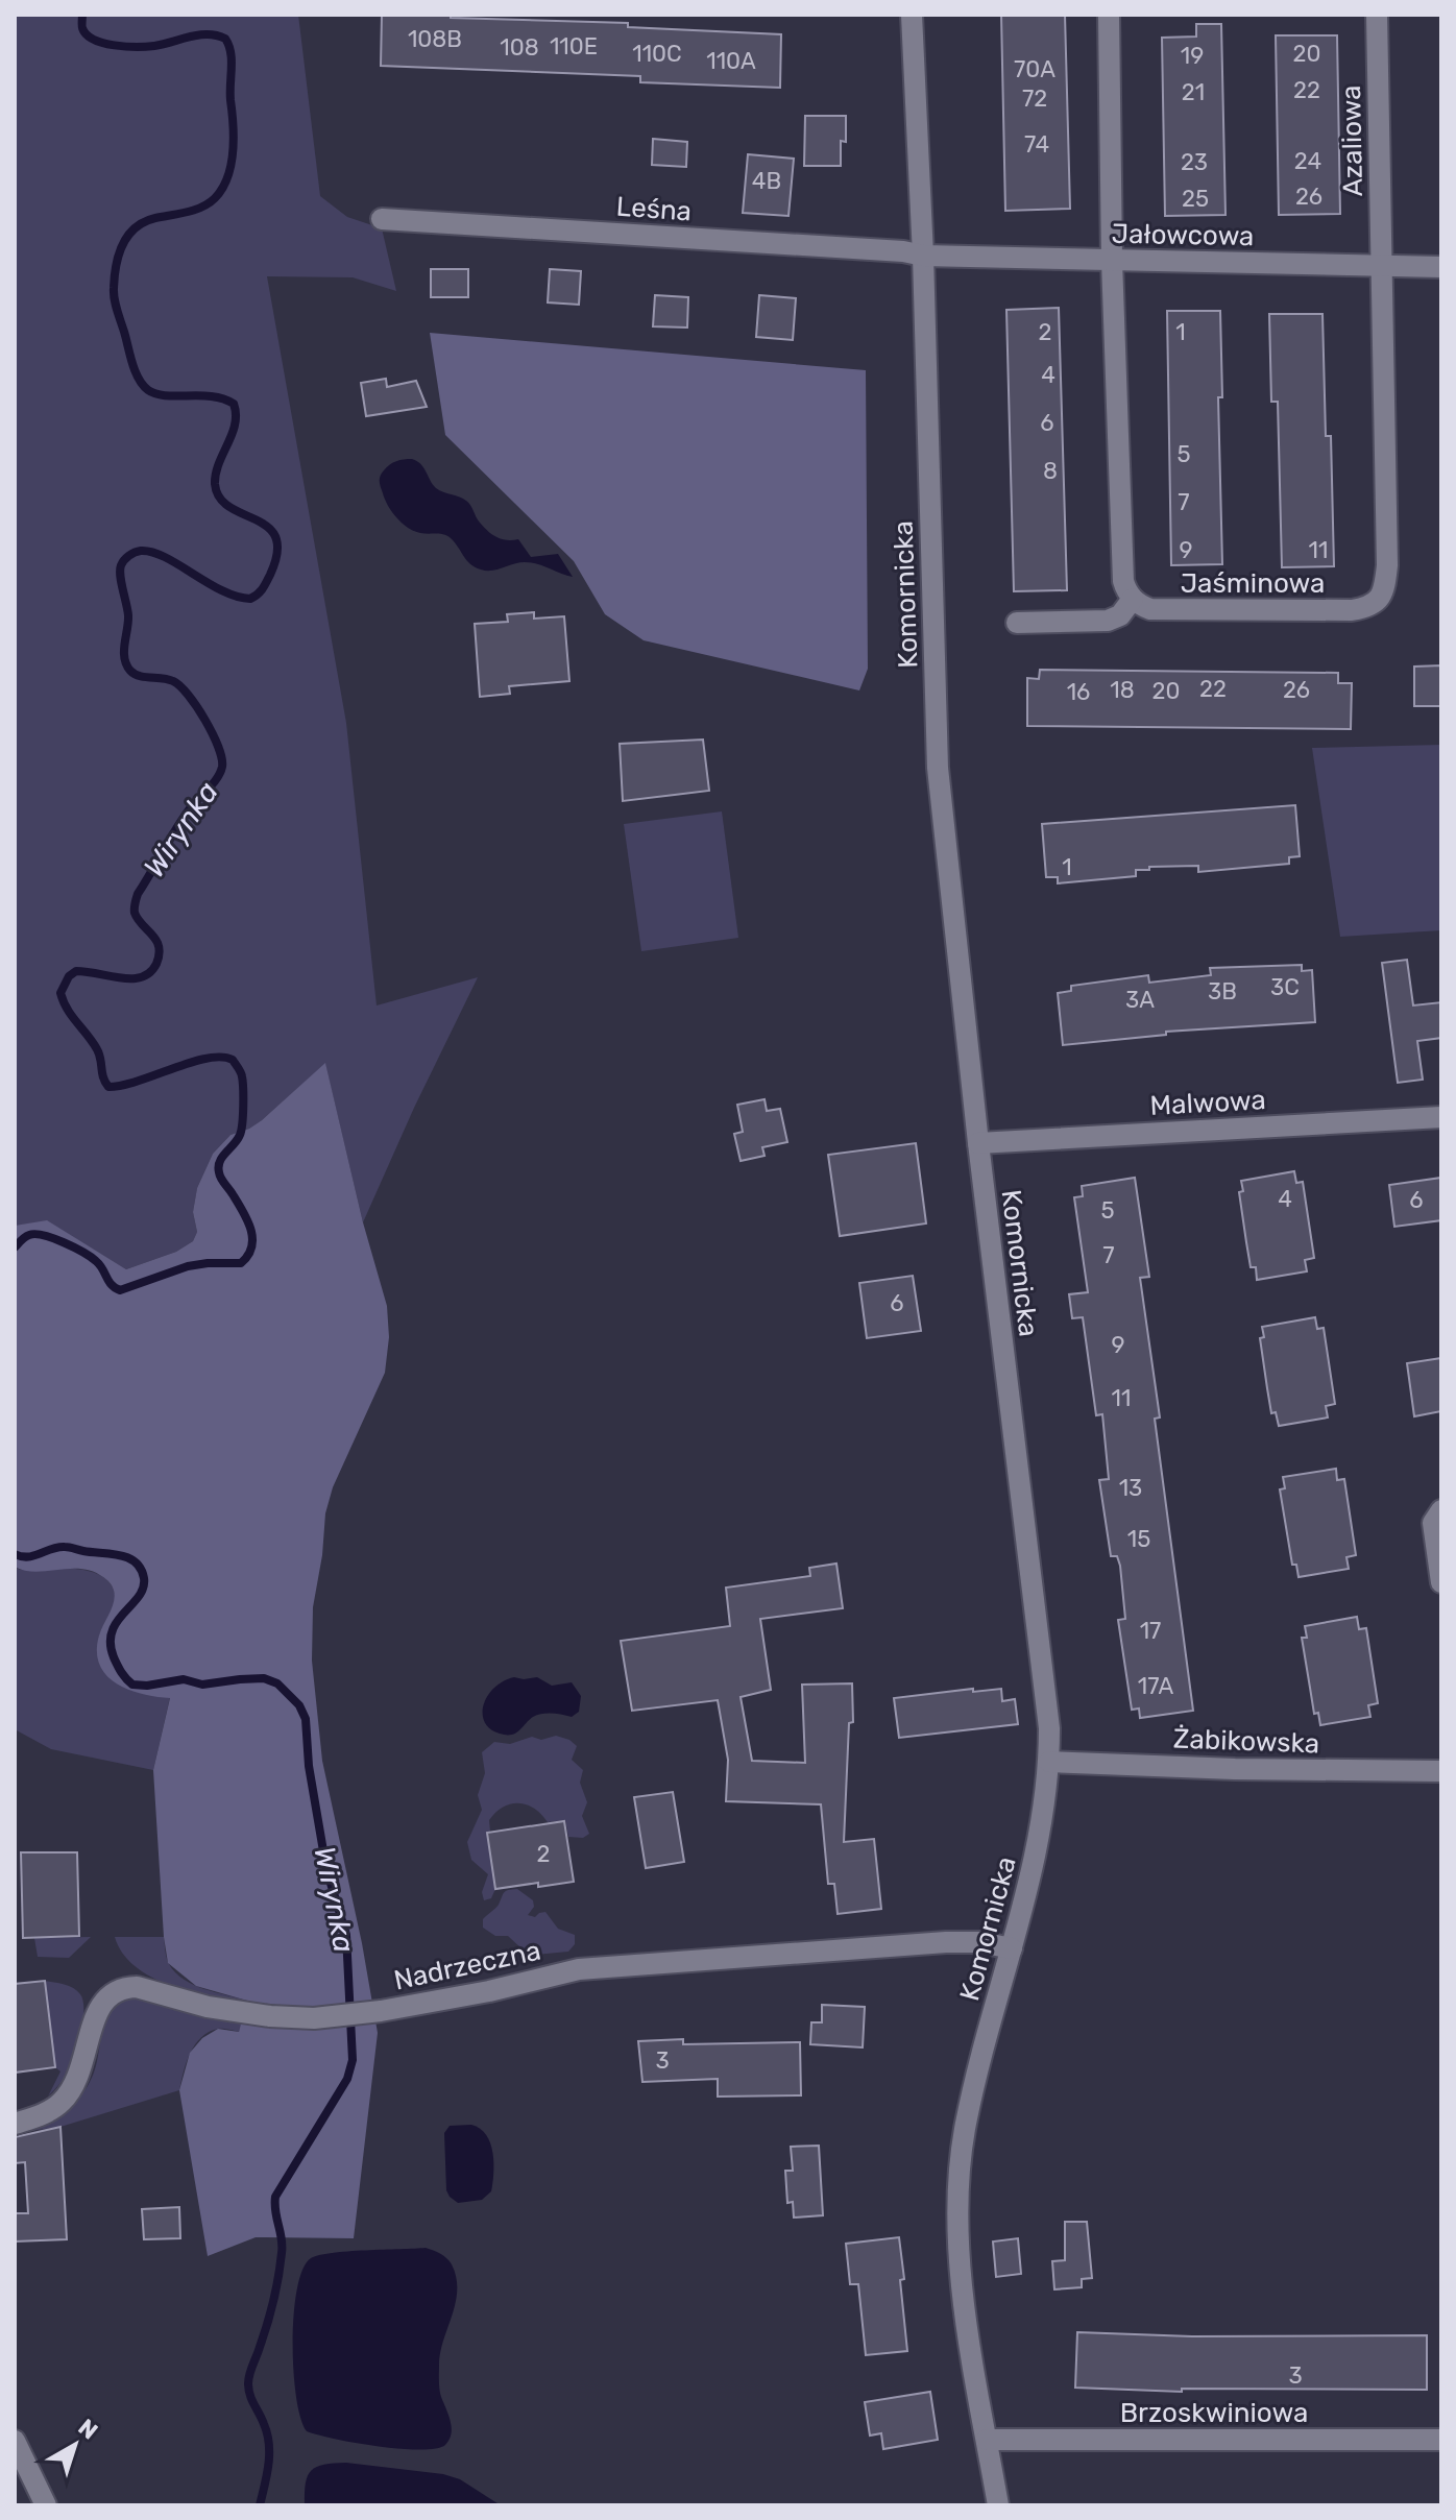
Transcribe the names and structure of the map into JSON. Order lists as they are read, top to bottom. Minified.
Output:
{"streets":{"street":["Azaliowa","Leśna","Jałowcowa","Jaśminowa","Komornicka","Malwowa","Żabikowska","Nadrzeczna","Brzoskwiniowa"]},"crossings":[["Azaliowa","Jałowcowa"],["Azaliowa","Jaśminowa"],["Leśna","Jałowcowa"],["Leśna","Komornicka"],["Jałowcowa","Jaśminowa"],["Jałowcowa","Komornicka"],["Komornicka","Malwowa"],["Komornicka","Żabikowska"],["Komornicka","Nadrzeczna"],["Komornicka","Brzoskwiniowa"]],"water":["Wirynka"],"house_numbers":["108B","110E","108","110C","20","19","110A","70A","22","21","72","74","24","23","4B","26","25","2","1","4","6","5","8","7","9","11","22","18","26","20","16","1","3C","3B","3A","4","6","5","7","6","9","11","13","15","17","17A","2","3","3"],"north":"top right"}
